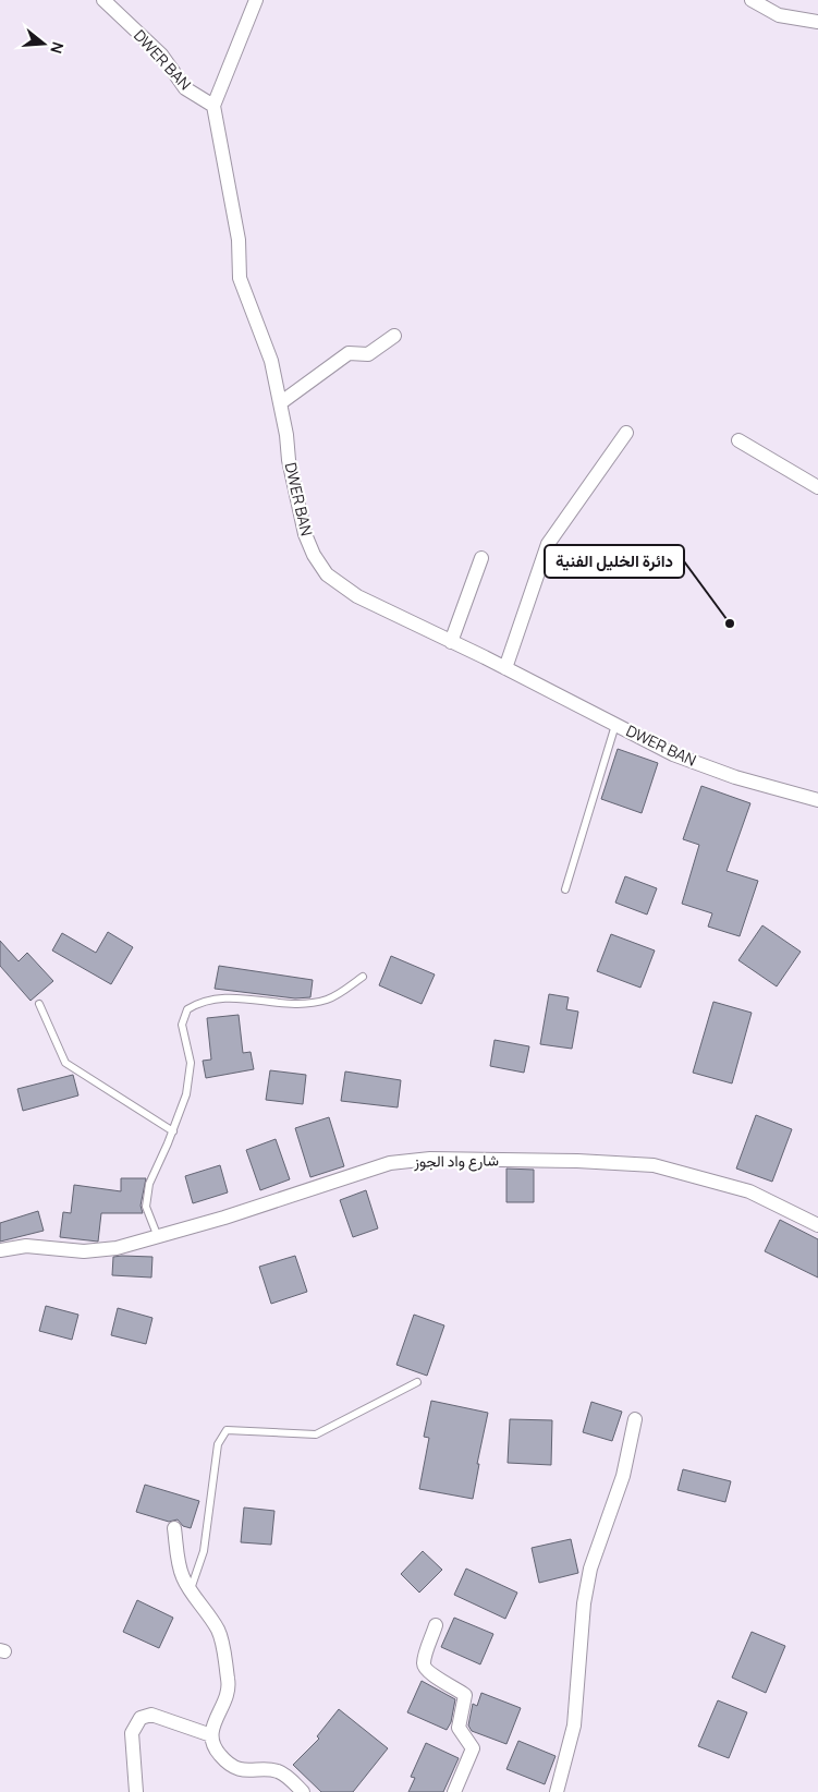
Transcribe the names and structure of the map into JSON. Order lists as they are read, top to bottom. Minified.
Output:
{"streets":{"street":["DWER BAN","شارع واد الجوز"]},"places":["دائرة الخليل الفنية"],"north":"right"}
